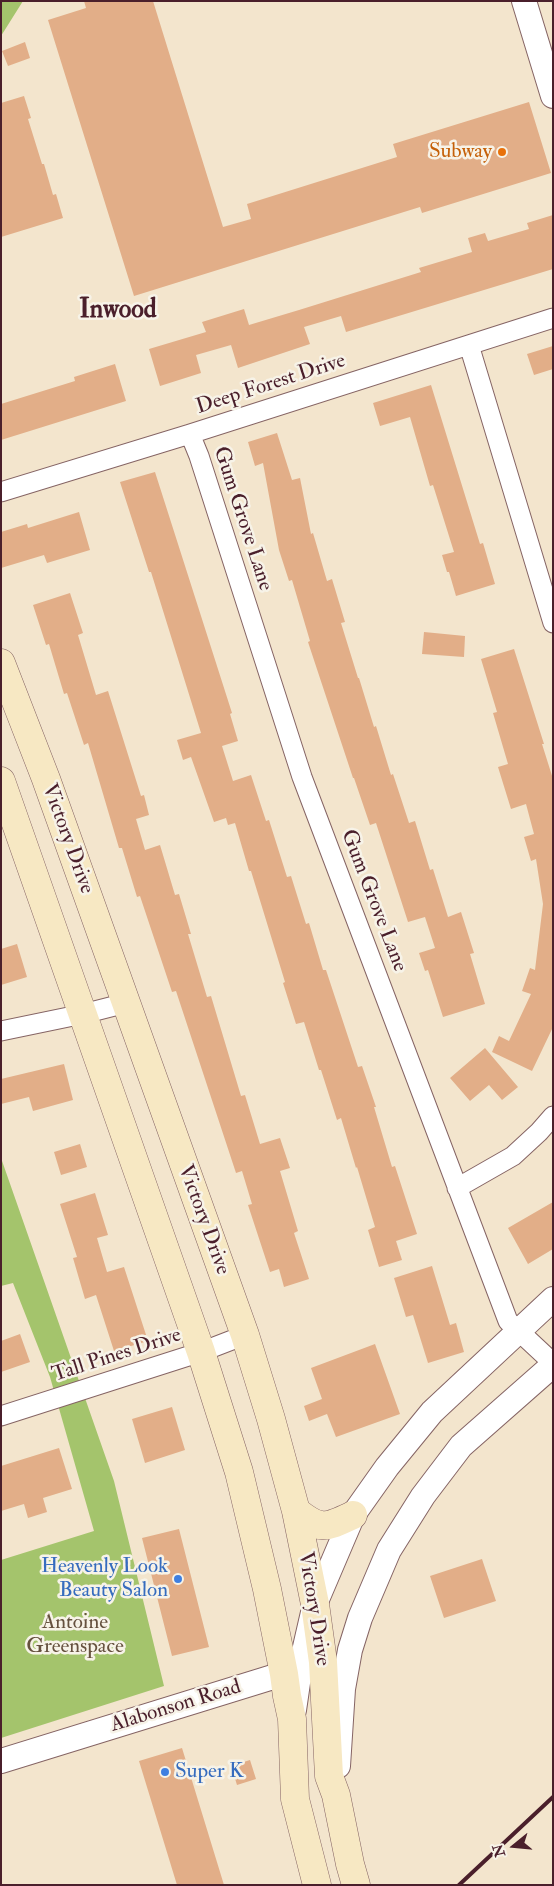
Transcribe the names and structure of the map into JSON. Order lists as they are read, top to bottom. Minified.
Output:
{"streets":{"main road":["Victory Drive"],"street":["Deep Forest Drive","Gum Grove Lane","Tall Pines Drive","Alabonson Road"]},"crossings":[["Deep Forest Drive","Gum Grove Lane"],["Victory Drive","Tall Pines Drive"],["Victory Drive","Alabonson Road"]],"districts":["Inwood"],"parks":["Antoine Greenspace"],"places":["Subway","Heavenly Look Beauty Salon","Super K"],"north":"left"}
